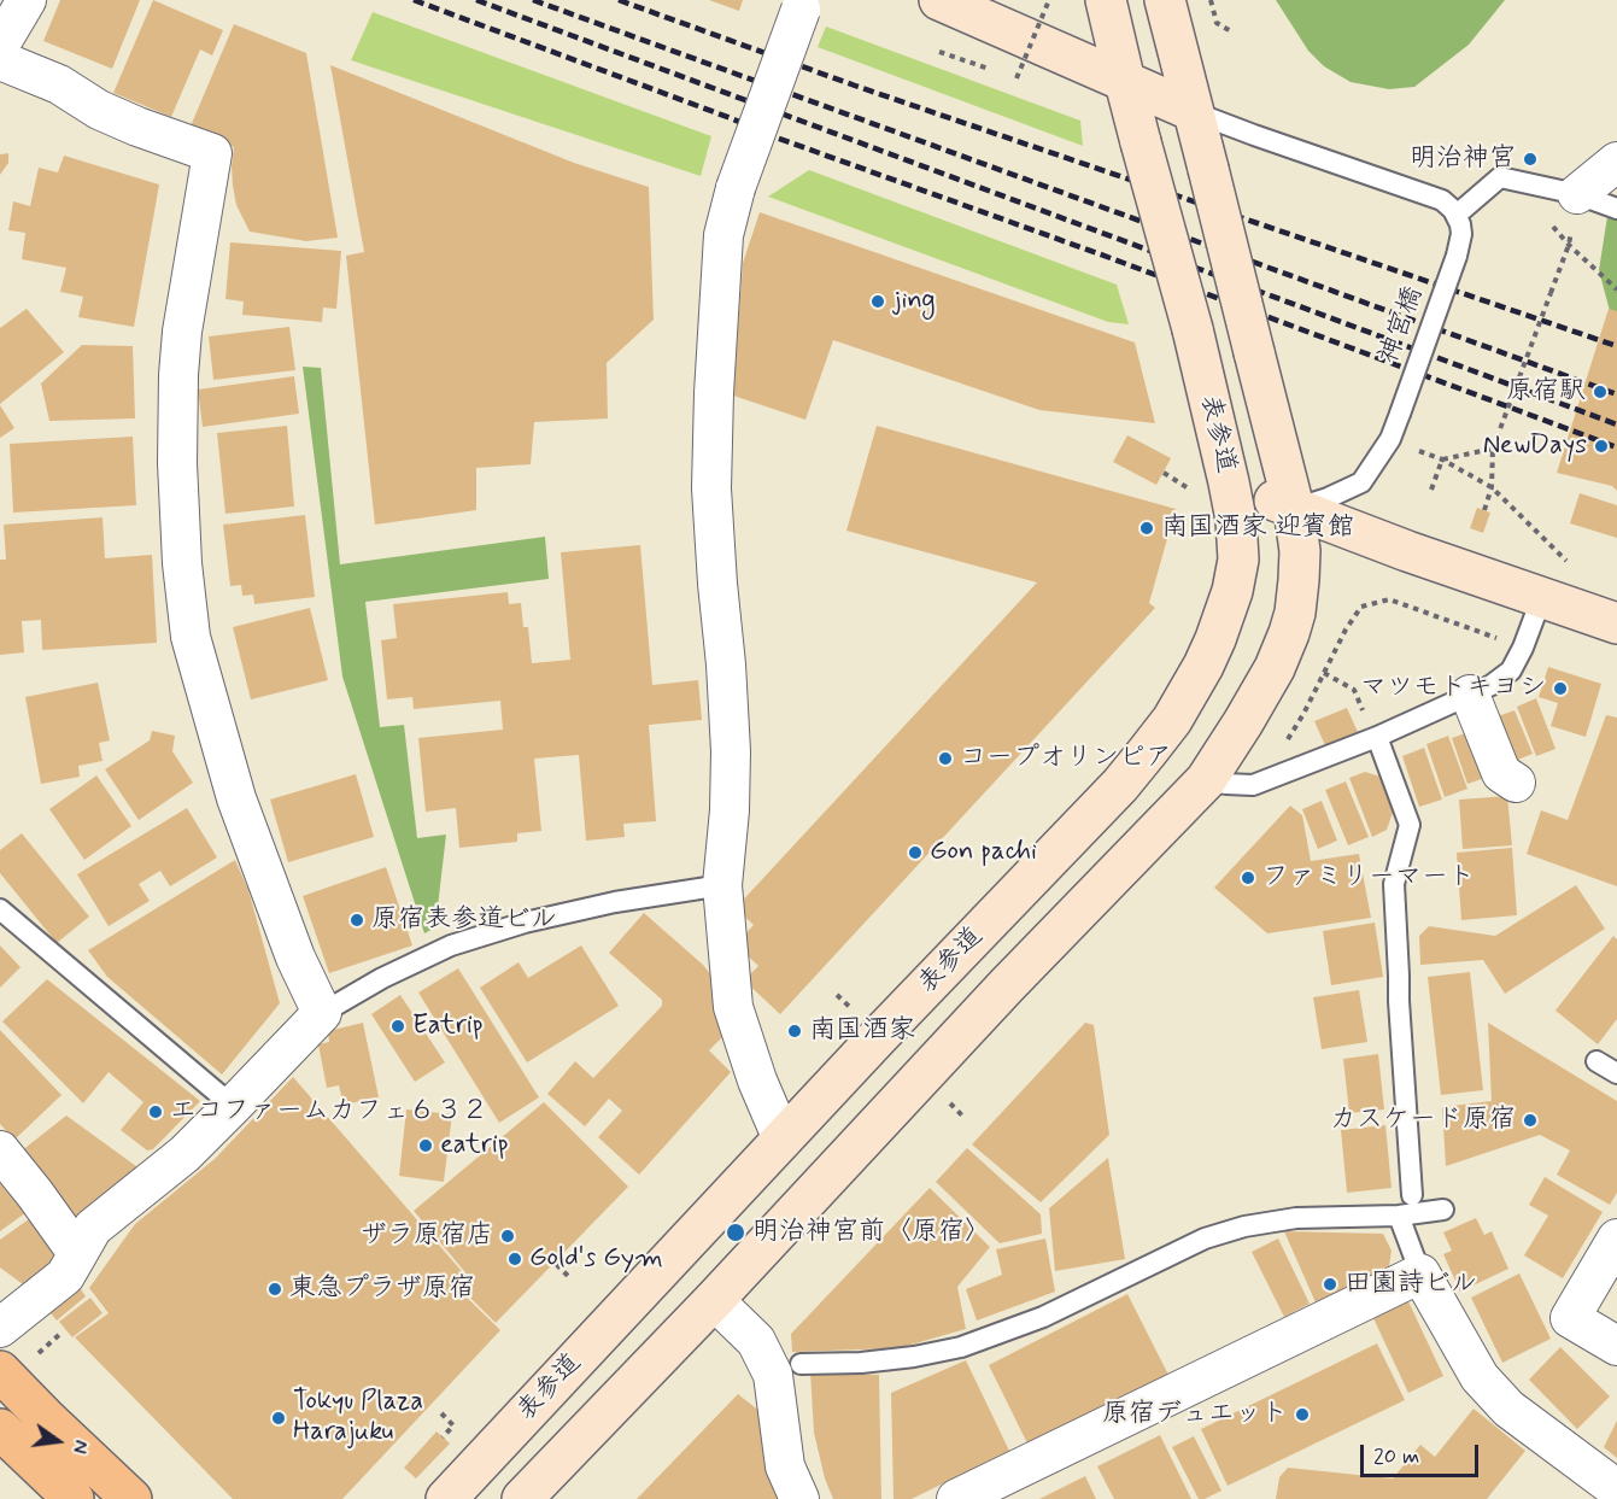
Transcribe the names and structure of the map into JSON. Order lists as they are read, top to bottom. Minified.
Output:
{"streets":{"main road":["表参道"],"lane":["神宮橋"]},"crossings":[["神宮橋","表参道"]],"places":["明治神宮","jing","原宿駅","NewDays","南国酒家 迎賓館","マツモトキヨシ","コープオリンピア","Gon pachi","ファミリーマート","原宿表参道ビル","Eatrip","南国酒家","エコファームカフェ６３２","カスケード原宿","eatrip","明治神宮前〈原宿〉","ザラ原宿店","Gold's Gym","田園詩ビル","東急プラザ原宿","原宿デュエット","Tokyu Plaza Harajuku"],"scale_bar":"20 m","north":"right"}
